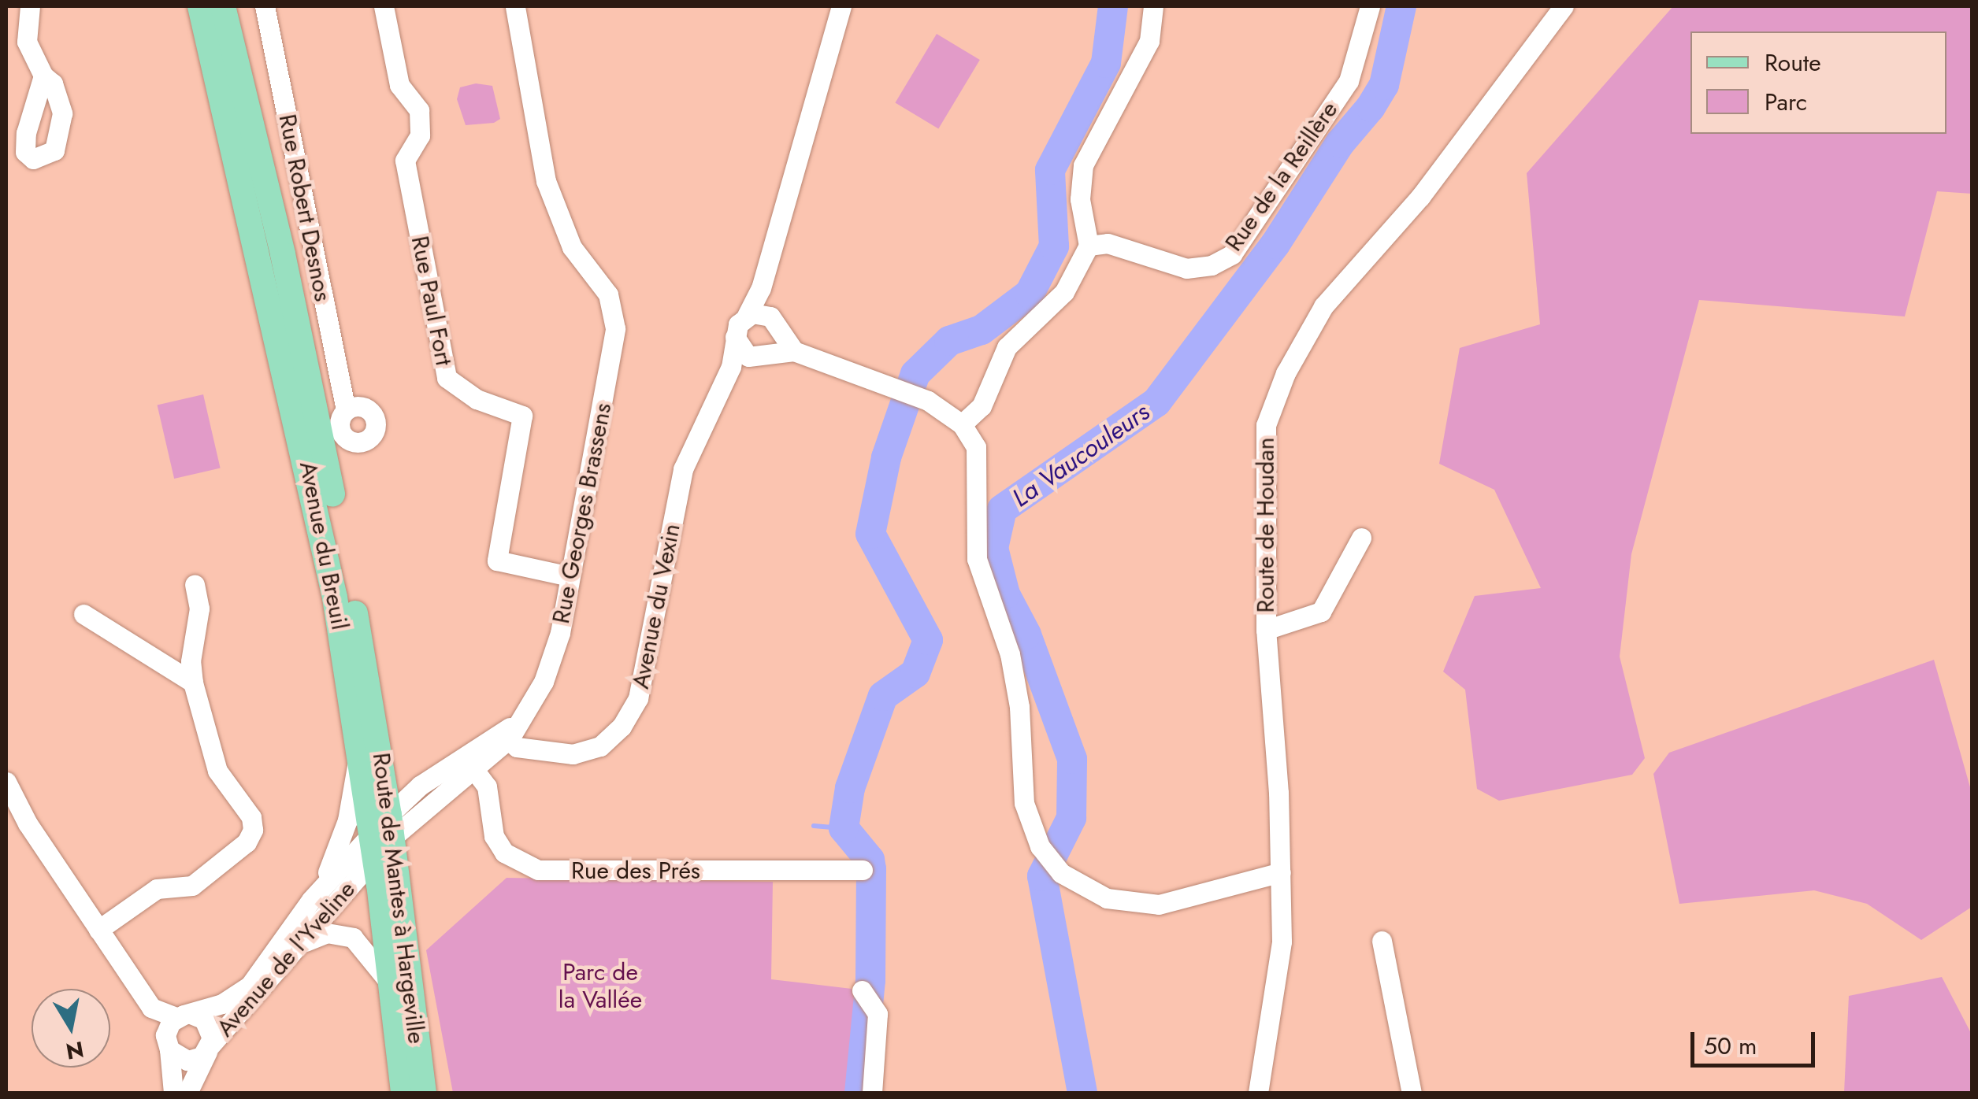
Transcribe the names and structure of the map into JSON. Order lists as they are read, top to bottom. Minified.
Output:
{"streets":{"main road":["Avenue du Breuil","Route de Mantes à Hargeville"],"street":["Rue de la Reillère","Rue Robert Desnos","Rue Paul Fort","Rue Georges Brassens","Route de Houdan","Avenue du Vexin","Rue des Prés","Avenue de l'Yveline"]},"crossings":[["Rue Paul Fort","Rue Georges Brassens"],["Rue Georges Brassens","Avenue du Vexin"],["Avenue du Breuil","Route de Mantes à Hargeville"],["Avenue du Breuil","Avenue de l'Yveline"],["Route de Mantes à Hargeville","Avenue de l'Yveline"]],"water":["La Vaucouleurs"],"parks":["Parc de la Vallée"],"legend":["Route","Parc"],"scale_bar":"50 m","north":"bottom"}
